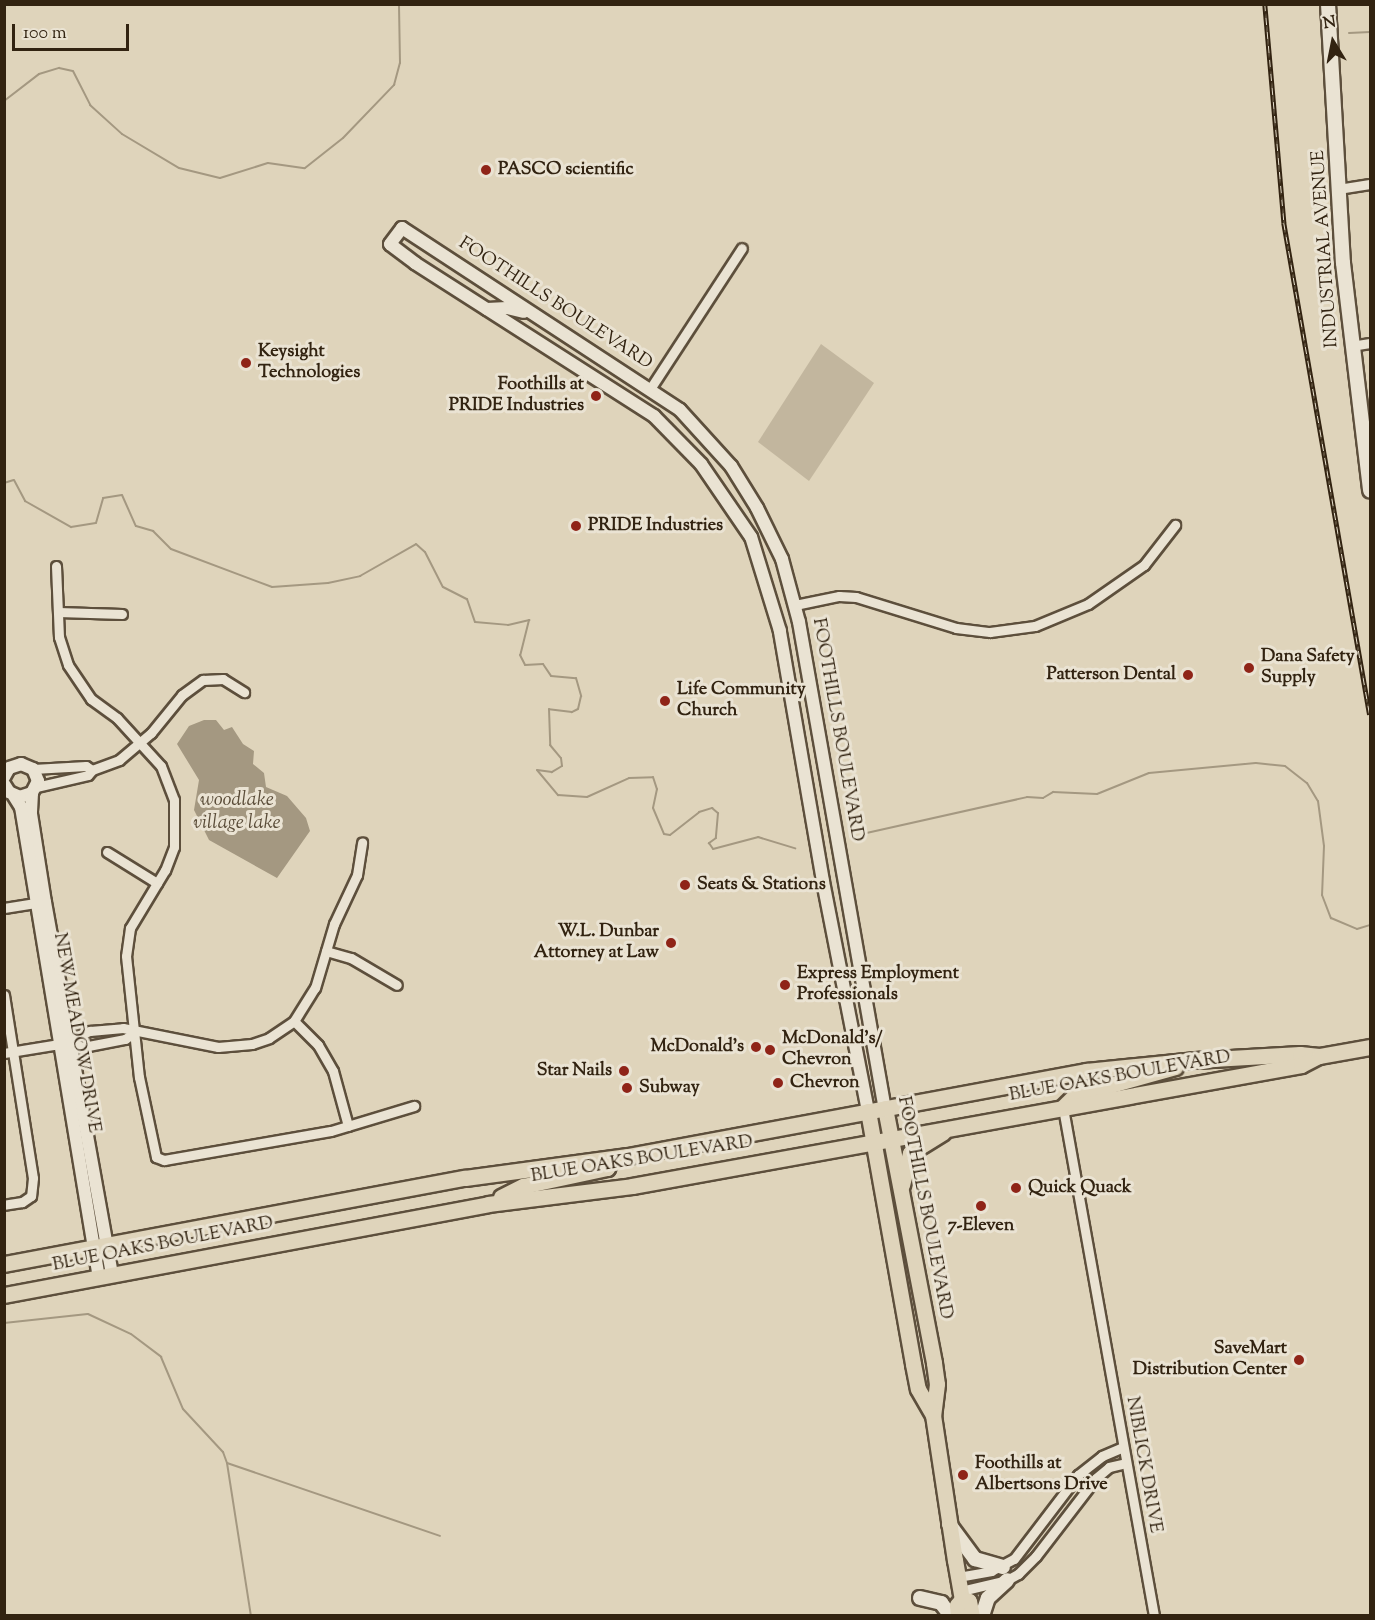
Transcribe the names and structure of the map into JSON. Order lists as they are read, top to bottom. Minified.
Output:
{"streets":{"main road":["INDUSTRIAL AVENUE","FOOTHILLS BOULEVARD","BLUE OAKS BOULEVARD"],"street":["NEW MEADOW DRIVE","NIBLICK DRIVE"]},"crossings":[["FOOTHILLS BOULEVARD","BLUE OAKS BOULEVARD"],["NEW MEADOW DRIVE","BLUE OAKS BOULEVARD"],["BLUE OAKS BOULEVARD","NIBLICK DRIVE"]],"water":["woodlake village lake"],"places":["PASCO scientific","Keysight Technologies","Foothills at PRIDE Industries","PRIDE Industries","Dana Safety Supply","Patterson Dental","Life Community Church","Seats & Stations","W.L. Dunbar Attorney at Law","Express Employment Professionals","McDonald's","McDonald's/ Chevron","Star Nails","Chevron","Subway","Quick Quack","7-Eleven","SaveMart Distribution Center","Foothills at Albertsons Drive"],"scale_bar":"100 m","north":"top"}
